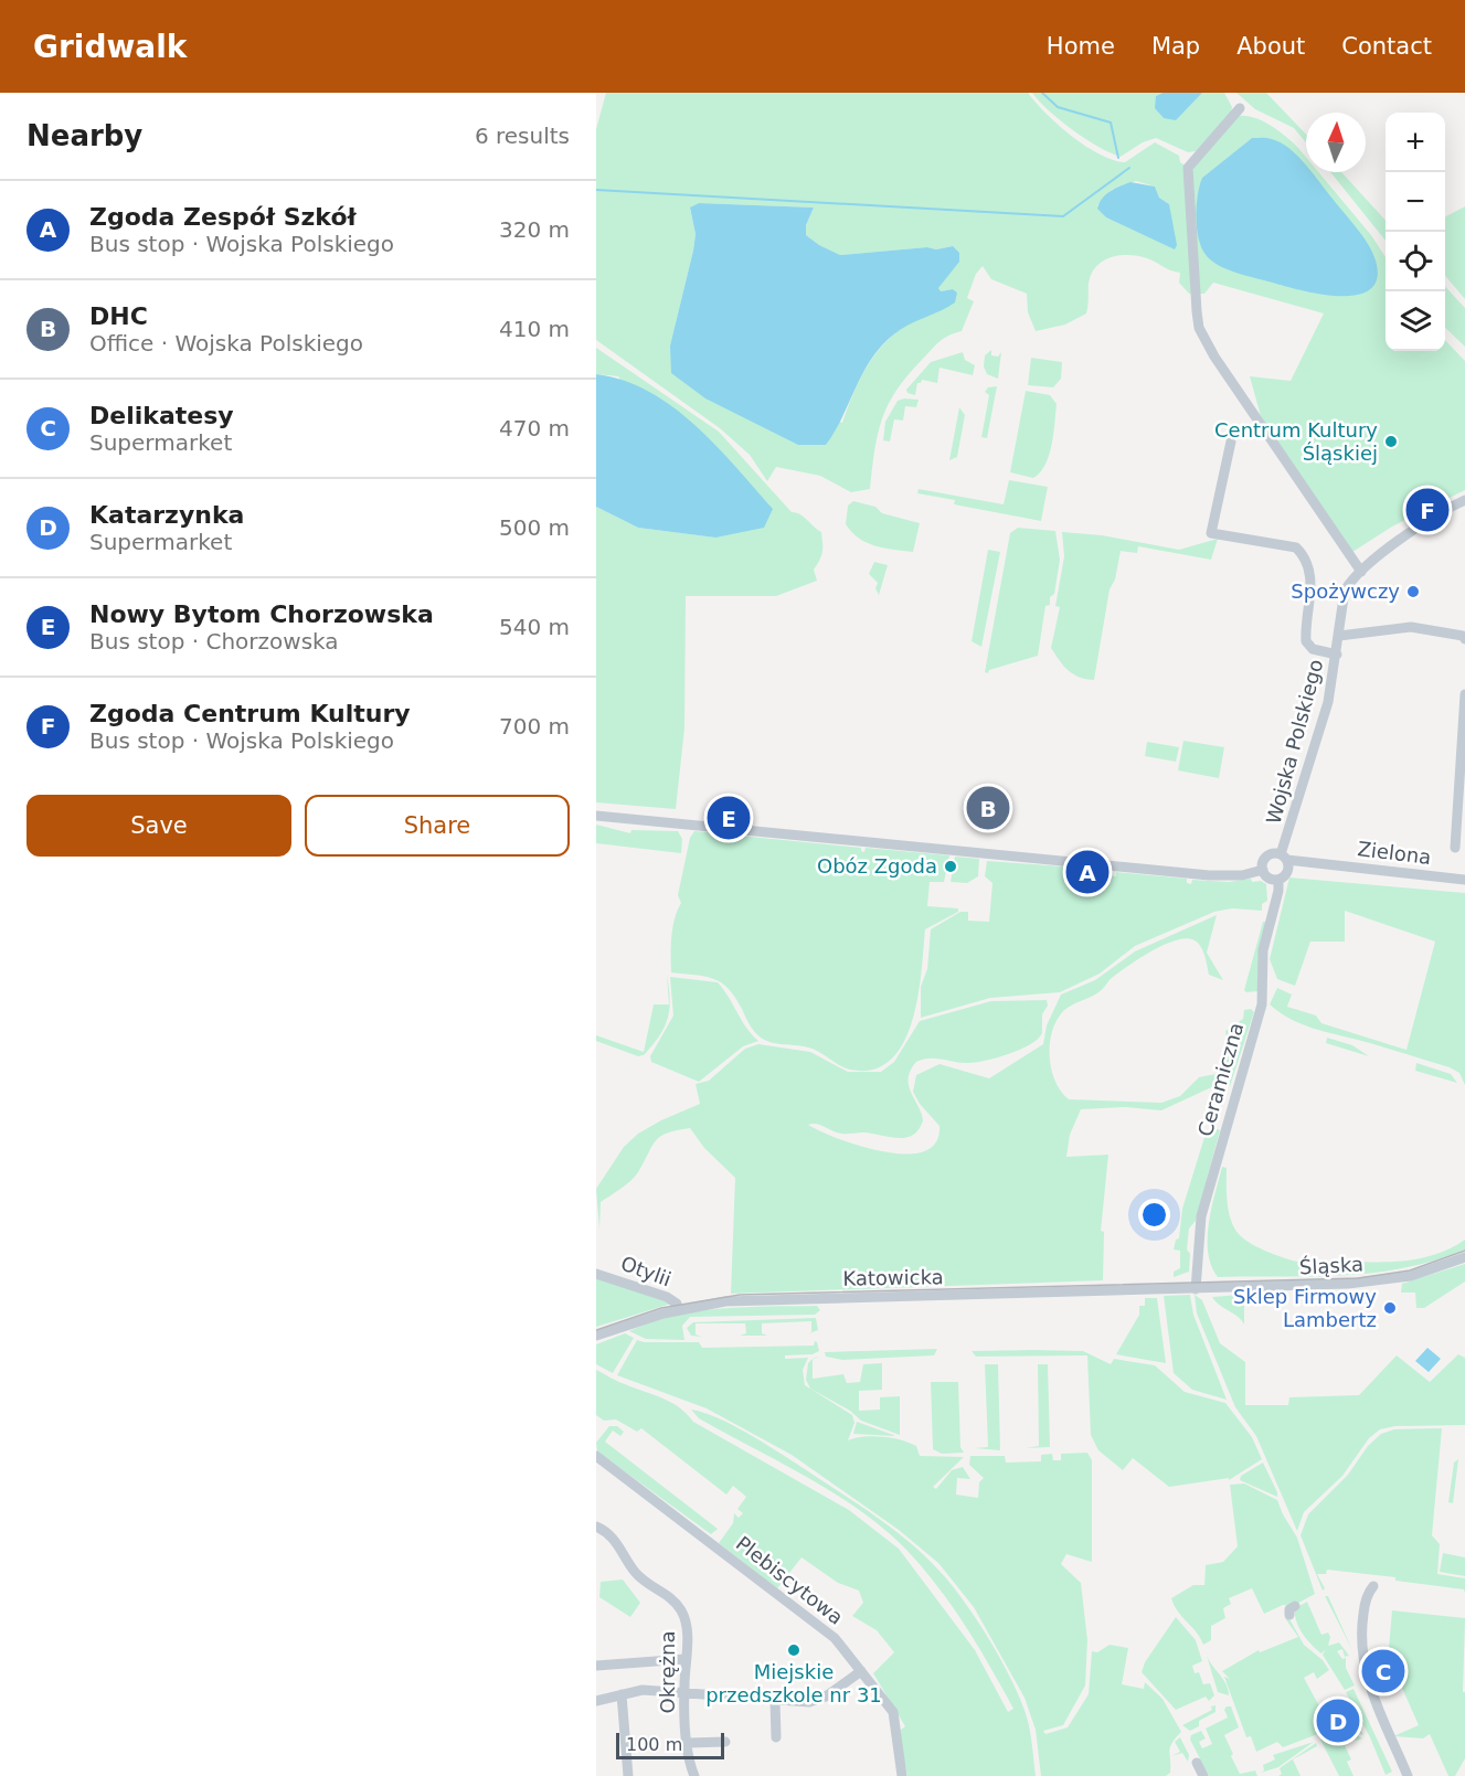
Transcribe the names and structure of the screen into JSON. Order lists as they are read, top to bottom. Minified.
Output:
{"streets":{"street":["Wojska Polskiego","Zielona","Ceramiczna","Śląska","Otylii","Katowicka","Plebiscytowa","Okrężna"]},"crossings":[["Wojska Polskiego","Zielona"],["Wojska Polskiego","Ceramiczna"],["Zielona","Ceramiczna"],["Ceramiczna","Śląska"],["Ceramiczna","Katowicka"],["Śląska","Katowicka"],["Otylii","Katowicka"]],"places":["Centrum Kultury Śląskiej","Spożywczy","Obóz Zgoda","Sklep Firmowy Lambertz","Miejskie przedszkole nr 31"],"scale_bar":"100 m","north":"top","page":{"header":"Gridwalk","nav":["Home","Map","About","Contact"],"heading":["Nearby","6 results"],"map_buttons":["+","−"],"list":[{"mark":"A","name":"Zgoda Zespół Szkół","note":"Bus stop · Wojska Polskiego","value":"320 m"},{"mark":"B","name":"DHC","note":"Office · Wojska Polskiego","value":"410 m"},{"mark":"C","name":"Delikatesy","note":"Supermarket","value":"470 m"},{"mark":"D","name":"Katarzynka","note":"Supermarket","value":"500 m"},{"mark":"E","name":"Nowy Bytom Chorzowska","note":"Bus stop · Chorzowska","value":"540 m"},{"mark":"F","name":"Zgoda Centrum Kultury","note":"Bus stop · Wojska Polskiego","value":"700 m"}],"pins":["F","B","E","A","C","D"],"buttons":["Save","Share"],"scale":"100 m"}}
